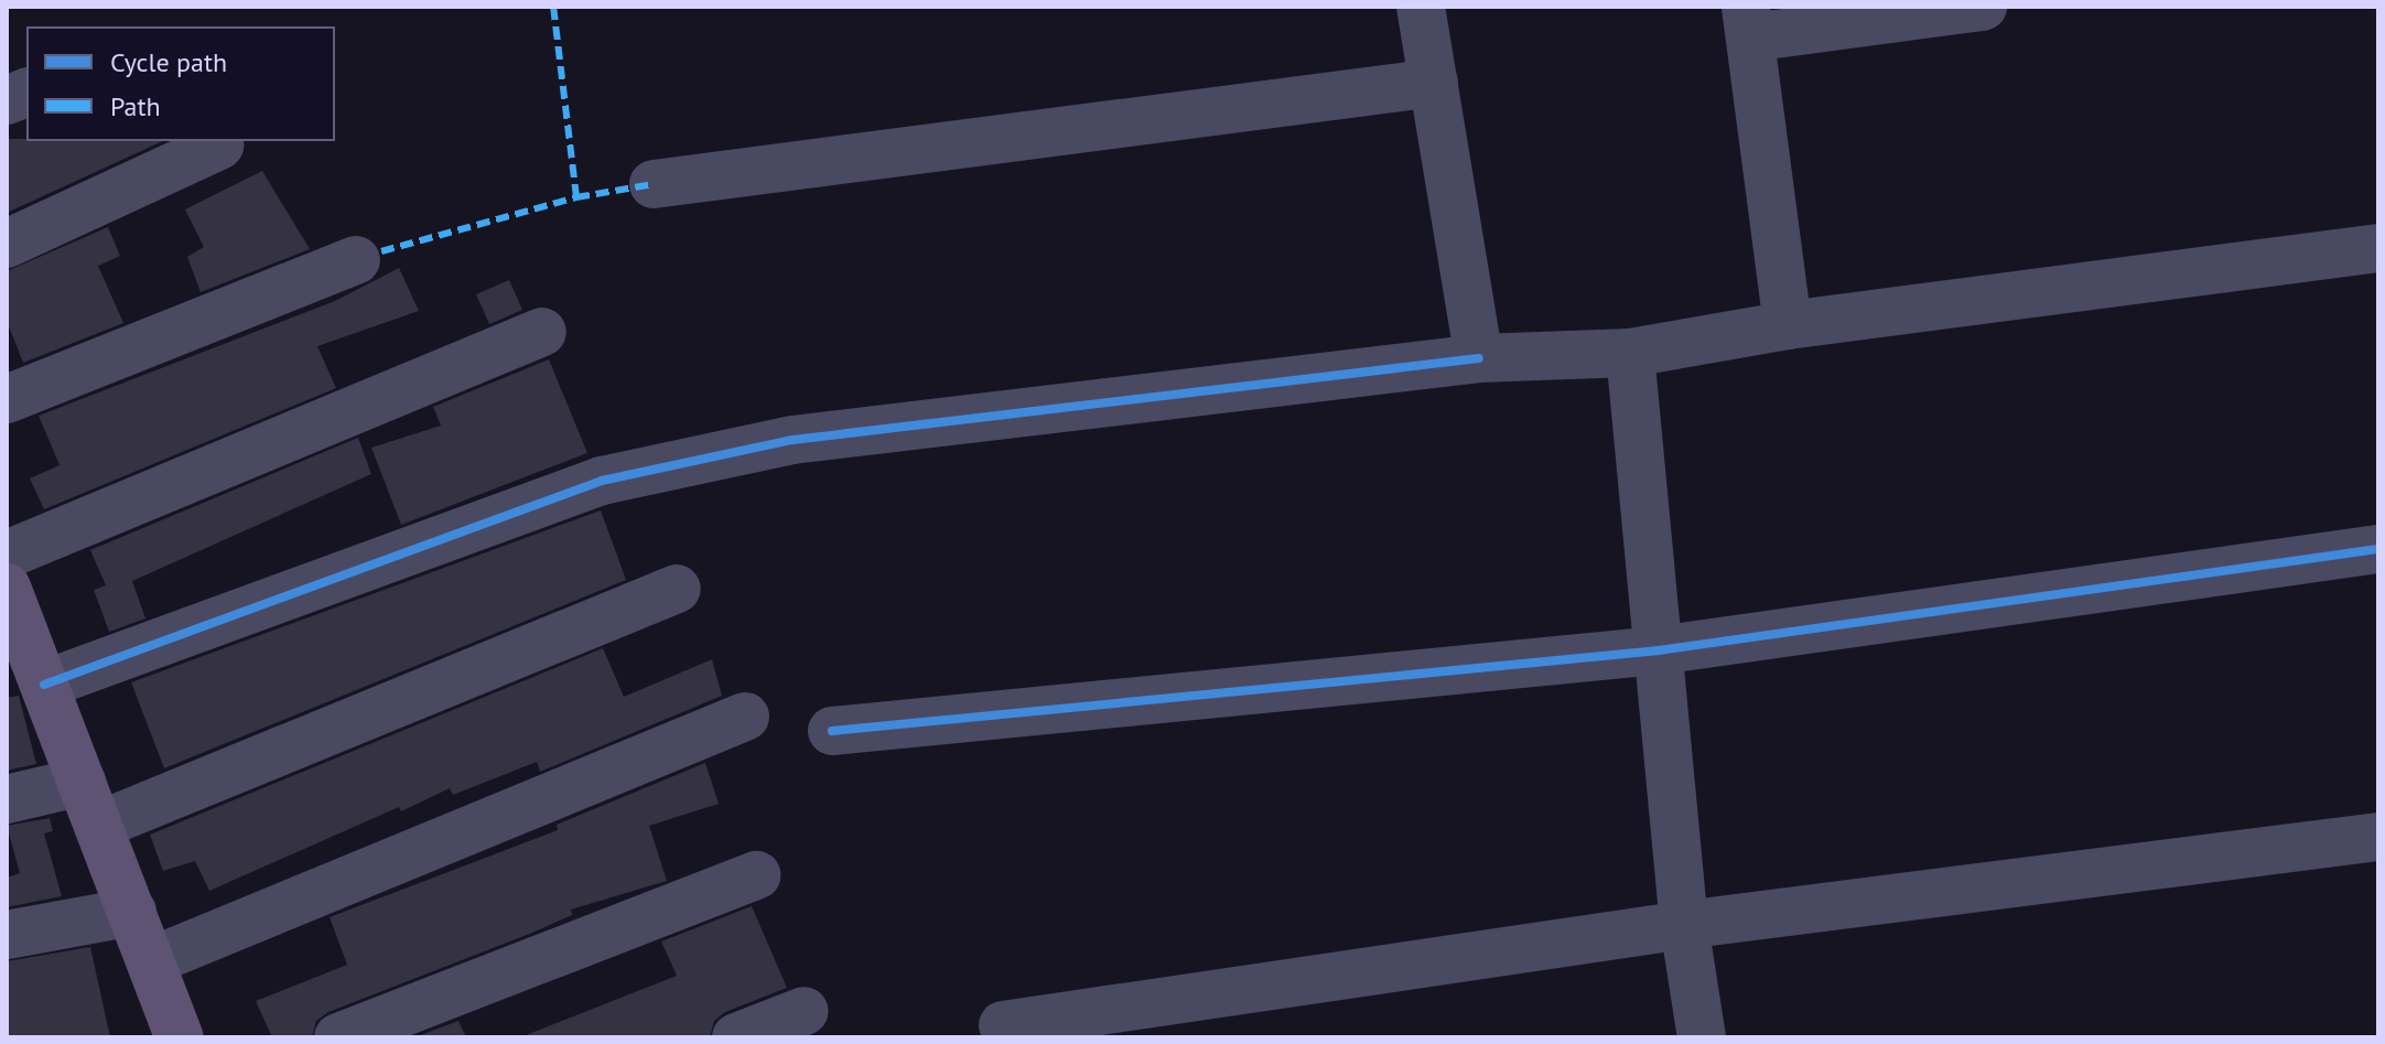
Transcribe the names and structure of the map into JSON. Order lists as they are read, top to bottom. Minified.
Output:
{"legend":["Cycle path","Path"]}
